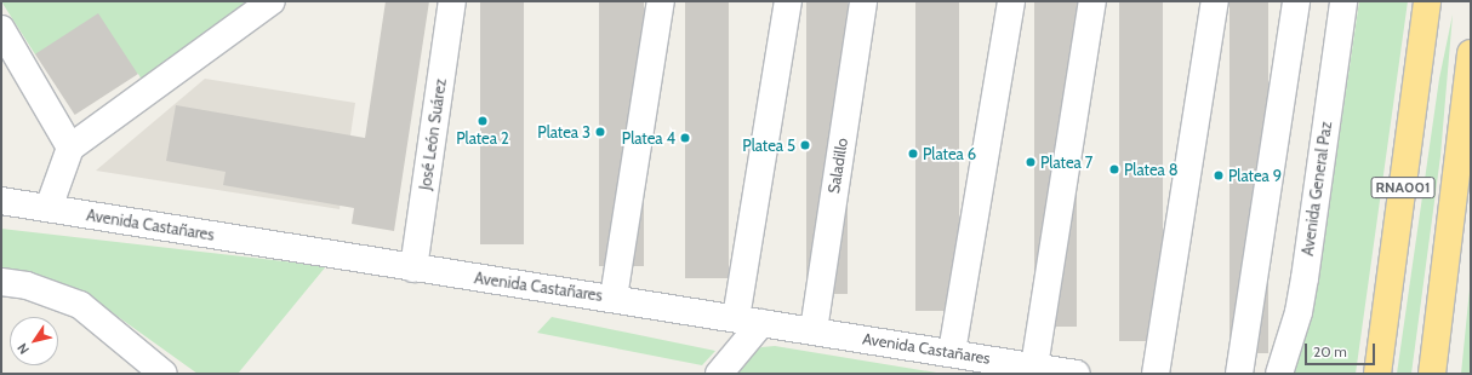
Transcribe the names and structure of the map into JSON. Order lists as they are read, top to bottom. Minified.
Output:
{"streets":{"highway":["RNA001"],"street":["José León Suárez","Saladillo","Avenida General Paz","Avenida Castañares"]},"crossings":[["José León Suárez","Avenida Castañares"],["Saladillo","Avenida Castañares"]],"places":["Platea 2","Platea 3","Platea 4","Platea 5","Platea 6","Platea 7","Platea 8","Platea 9"],"scale_bar":"20 m","north":"bottom left"}
